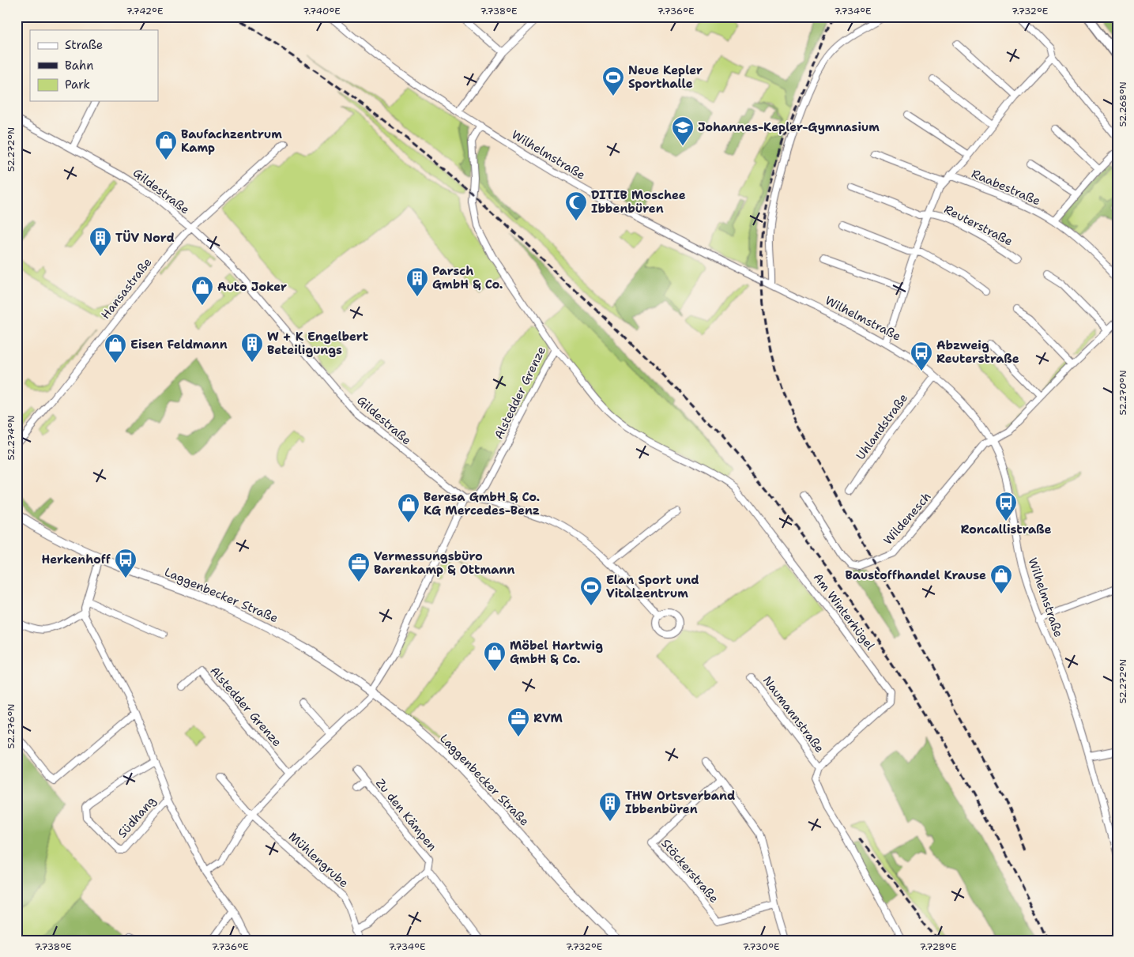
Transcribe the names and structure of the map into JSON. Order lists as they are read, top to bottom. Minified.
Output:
{"streets":{"street":["Wilhelmstraße","Raabestraße","Gildestraße","Reuterstraße","Hansastraße","Alstedder Grenze","Uhlandstraße","Wildenesch","Laggenbecker Straße","Am Winterhügel","Naumannstraße","Zu den Kämpen","Südhang","Mühlengrube","Stöckerstraße"]},"crossings":[["Wilhelmstraße","Reuterstraße"],["Wilhelmstraße","Alstedder Grenze"],["Wilhelmstraße","Uhlandstraße"],["Wilhelmstraße","Wildenesch"],["Raabestraße","Reuterstraße"],["Gildestraße","Hansastraße"],["Alstedder Grenze","Am Winterhügel"],["Am Winterhügel","Naumannstraße"]],"places":{"sports":["Neue Kepler Sporthalle","Elan Sport und Vitalzentrum"],"school or university":["Johannes-Kepler-Gymnasium"],"shop":["Baufachzentrum Kamp","Auto Joker","Eisen Feldmann","Beresa GmbH & Co. KG Mercedes-Benz","Baustoffhandel Krause","Möbel Hartwig GmbH & Co."],"mosque":["DITIB Moschee Ibbenbüren"],"building":["TÜV Nord","Parsch GmbH & Co.","W + K Engelbert Beteiligungs","THW Ortsverband Ibbenbüren"],"bus stop":["Abzweig Reuterstraße","Roncallistraße","Herkenhoff"],"office":["Vermessungsbüro Barenkamp & Ottmann","RVM"]},"legend":["Straße","Bahn","Park"],"coordinates":["7.742°E","7.740°E","7.738°E","7.736°E","7.734°E","7.732°E","52.268°N","52.272°N","52.270°N","52.274°N","52.276°N","7.730°E","7.728°E"]}
